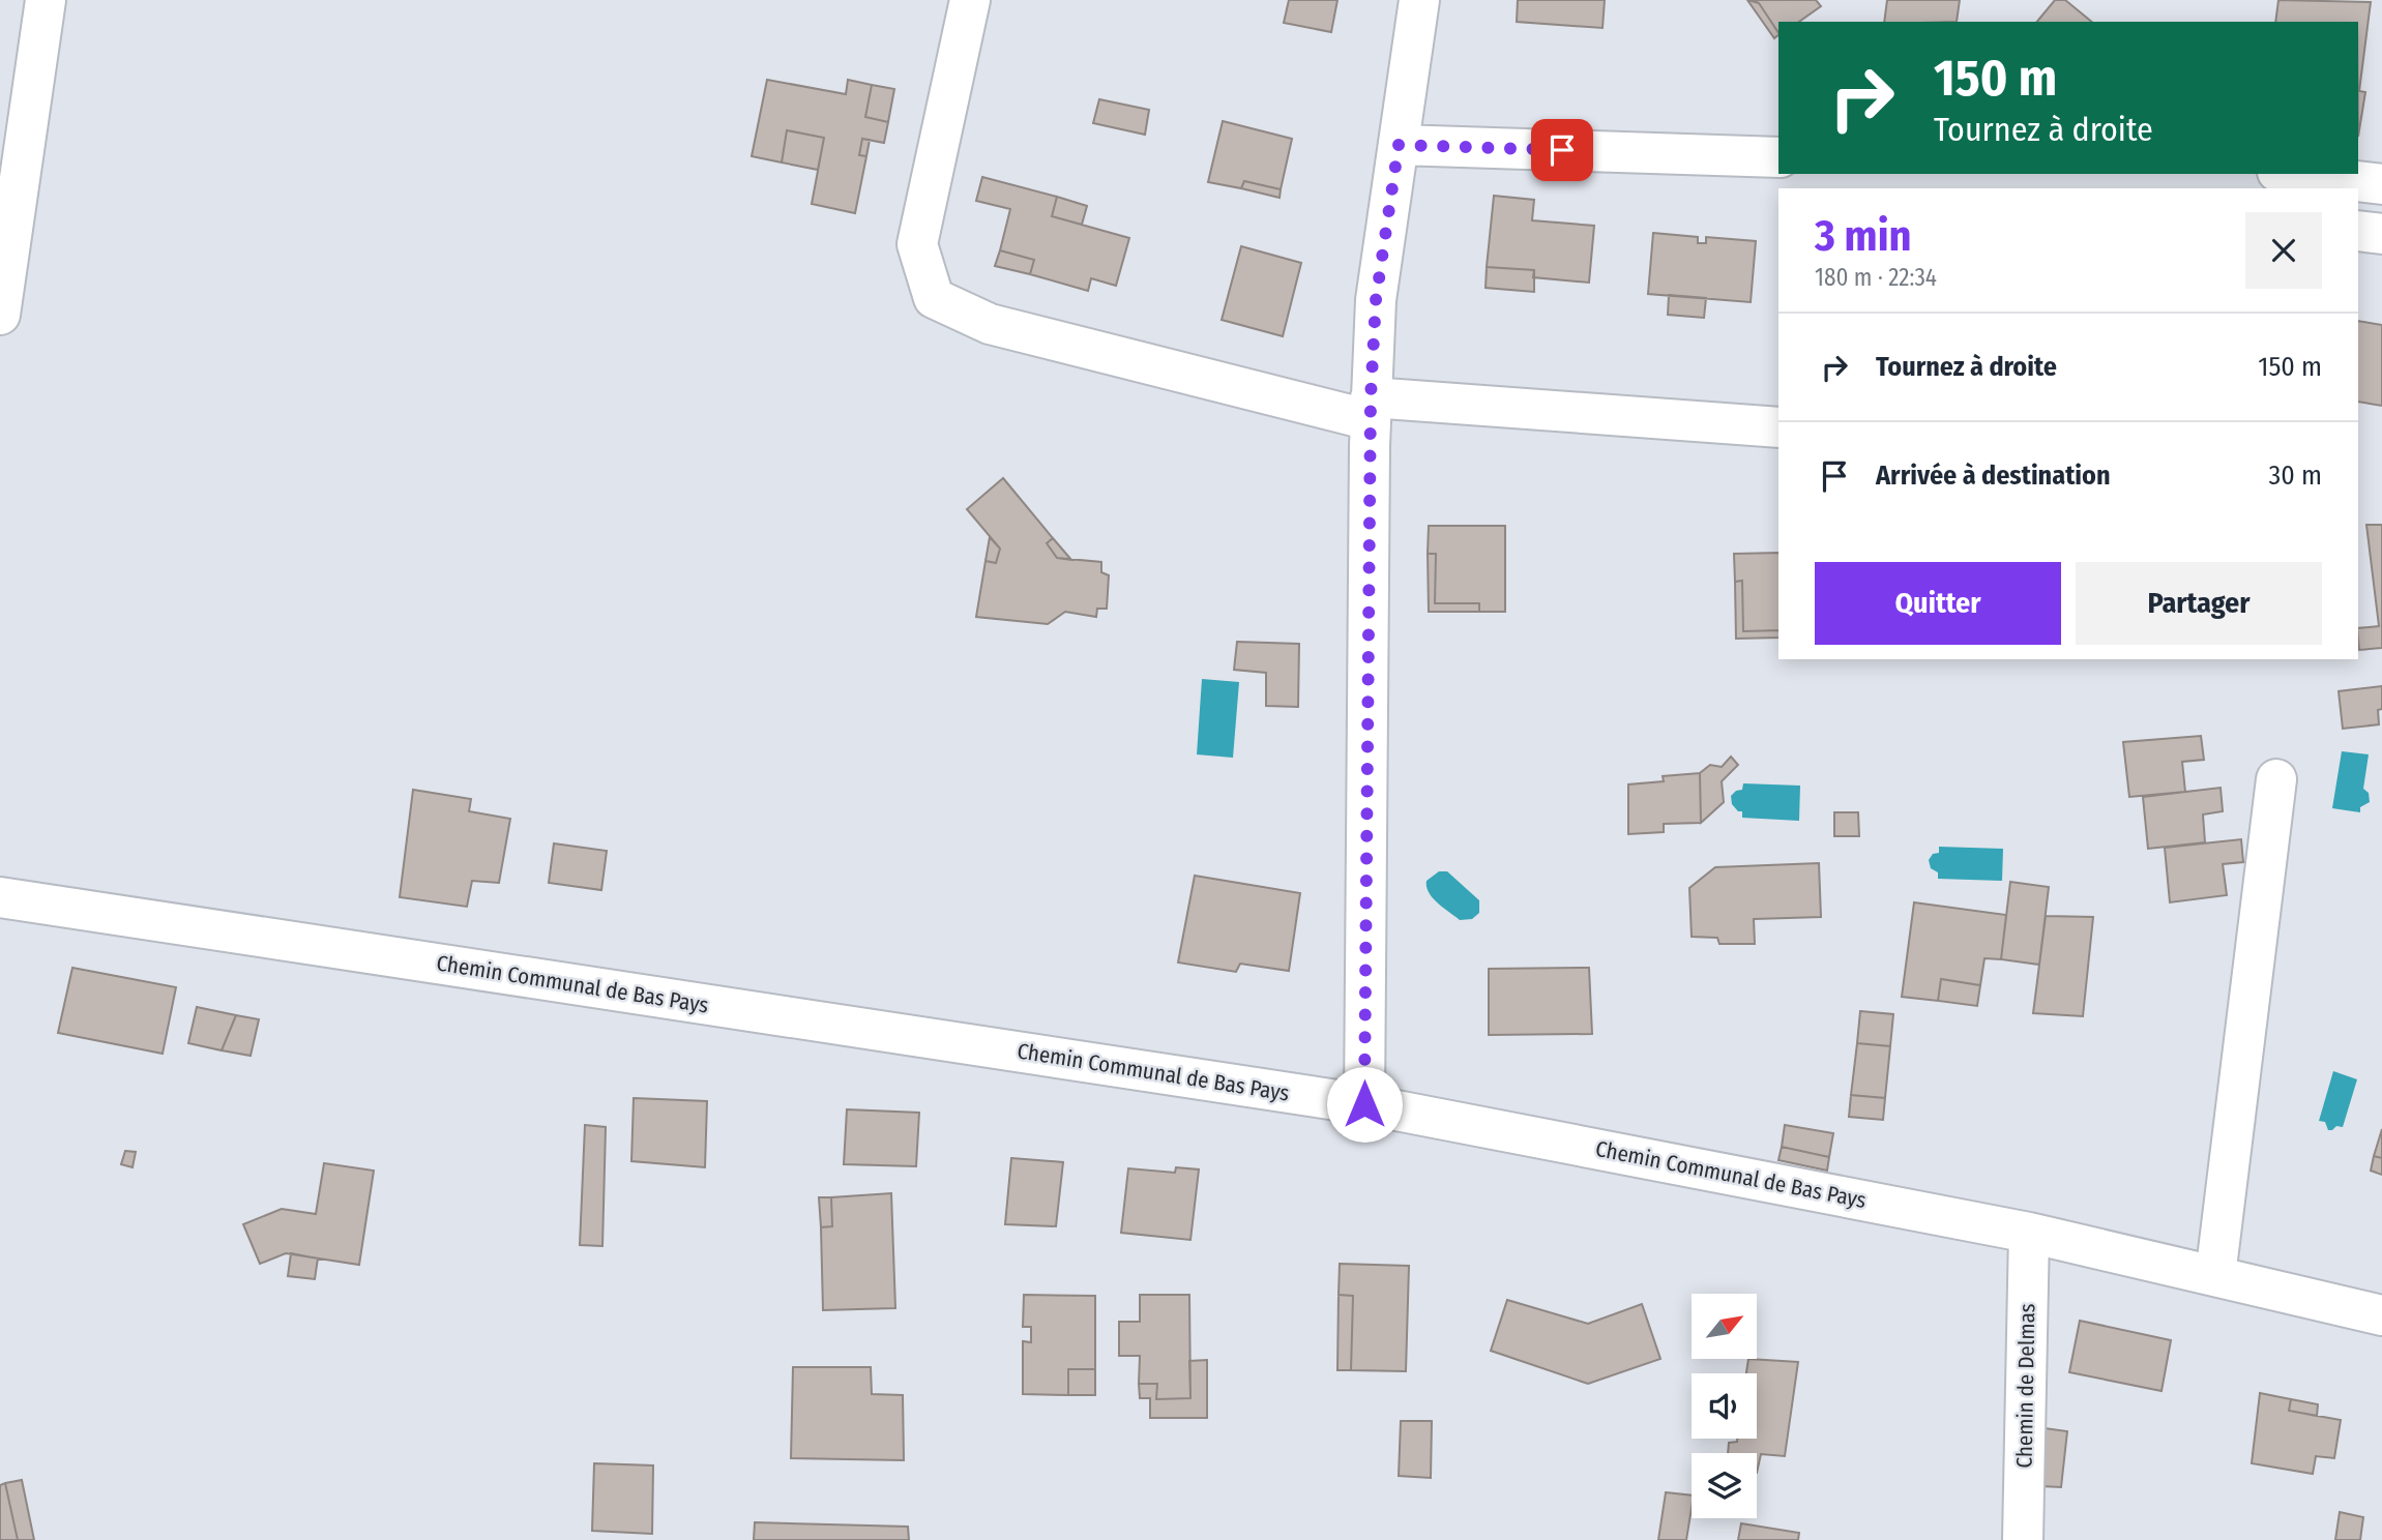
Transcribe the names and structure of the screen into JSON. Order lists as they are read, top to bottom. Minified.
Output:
{"streets":{"street":["Chemin Communal de Bas Pays","Chemin de Delmas"]},"crossings":[["Chemin Communal de Bas Pays","Chemin de Delmas"]],"north":"top right","page":{"turn":["150 m","Tournez à droite"],"heading":["3 min","180 m · 22:34"],"list":[{"name":"Tournez à droite","value":"150 m"},{"name":"Arrivée à destination","value":"30 m"}],"buttons":["Quitter","Partager"]}}
